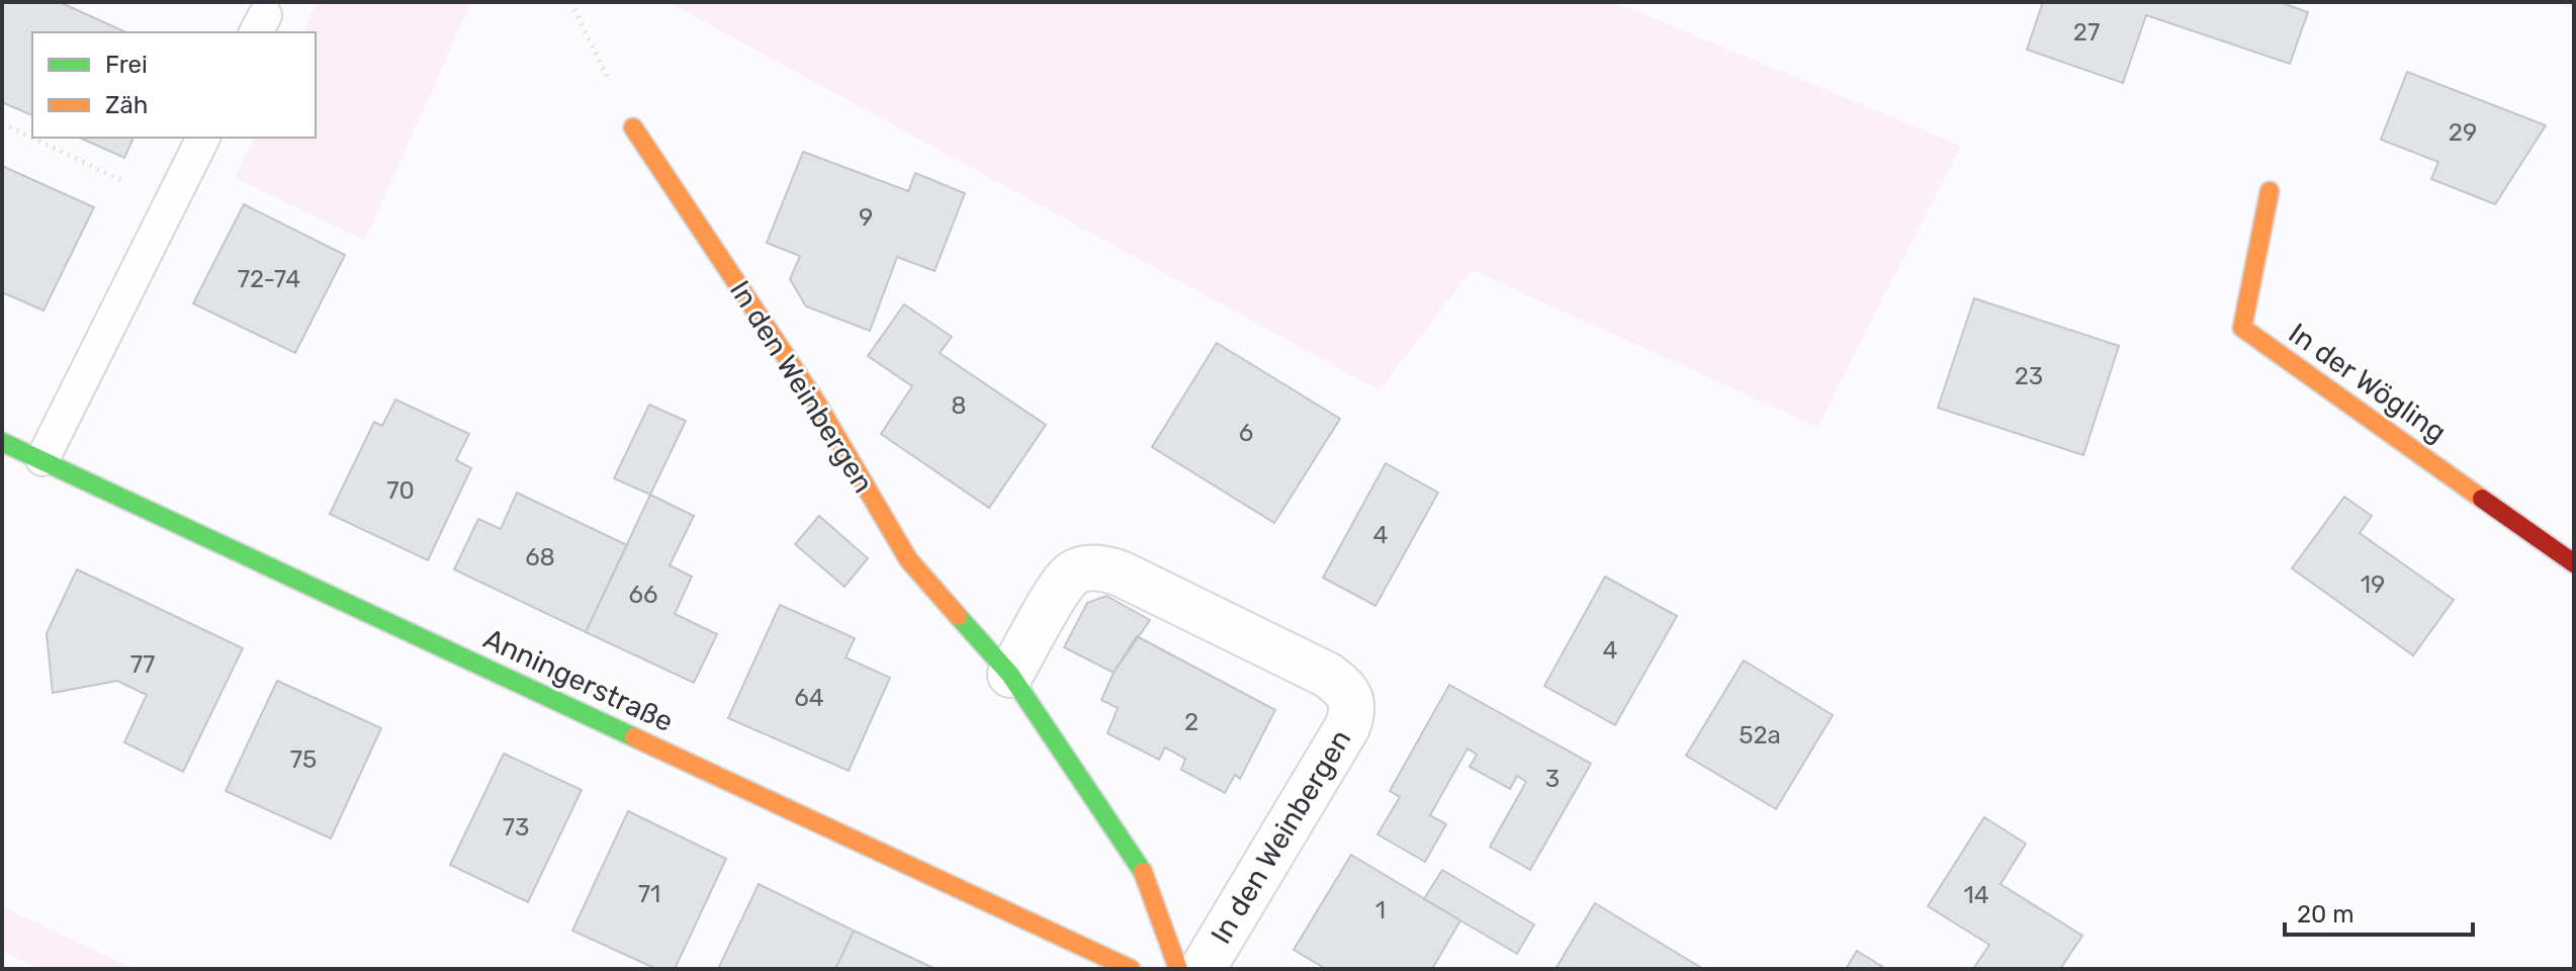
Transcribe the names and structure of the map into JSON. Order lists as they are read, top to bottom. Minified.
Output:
{"streets":{"street":["In der Wögling","In den Weinbergen","Anningerstraße"]},"house_numbers":["27","29","9","72-74","23","8","6","70","4","68","19","66","4","77","64","2","52a","75","3","73","71","14","1"],"legend":["Frei","Zäh"],"scale_bar":"20 m"}
